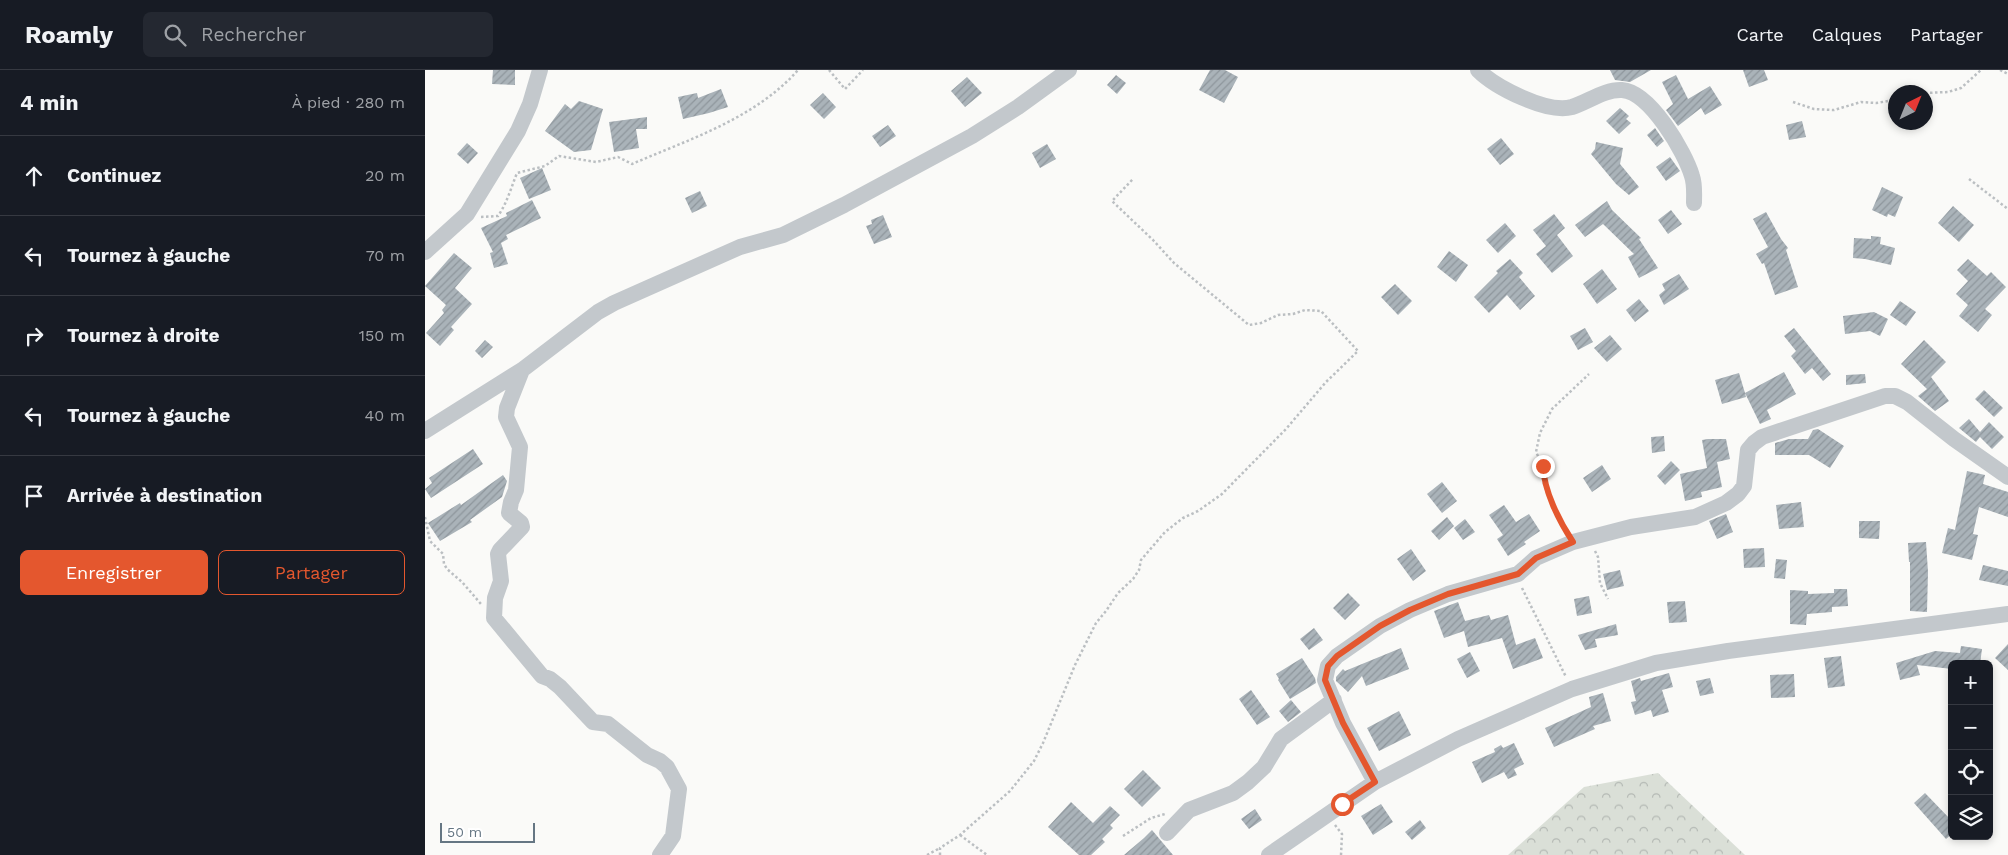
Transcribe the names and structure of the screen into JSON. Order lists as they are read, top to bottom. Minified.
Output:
{"scale_bar":"50 m","north":"top right","page":{"header":"Roamly","search":"Rechercher","nav":["Carte","Calques","Partager"],"heading":["4 min","À pied · 280 m"],"list":[["Continuez","20 m"],["Tournez à gauche","70 m"],["Tournez à droite","150 m"],["Tournez à gauche","40 m"],"Arrivée à destination"],"buttons":["Enregistrer","Partager"],"map_buttons":["+","−"],"scale":"50 m"}}
